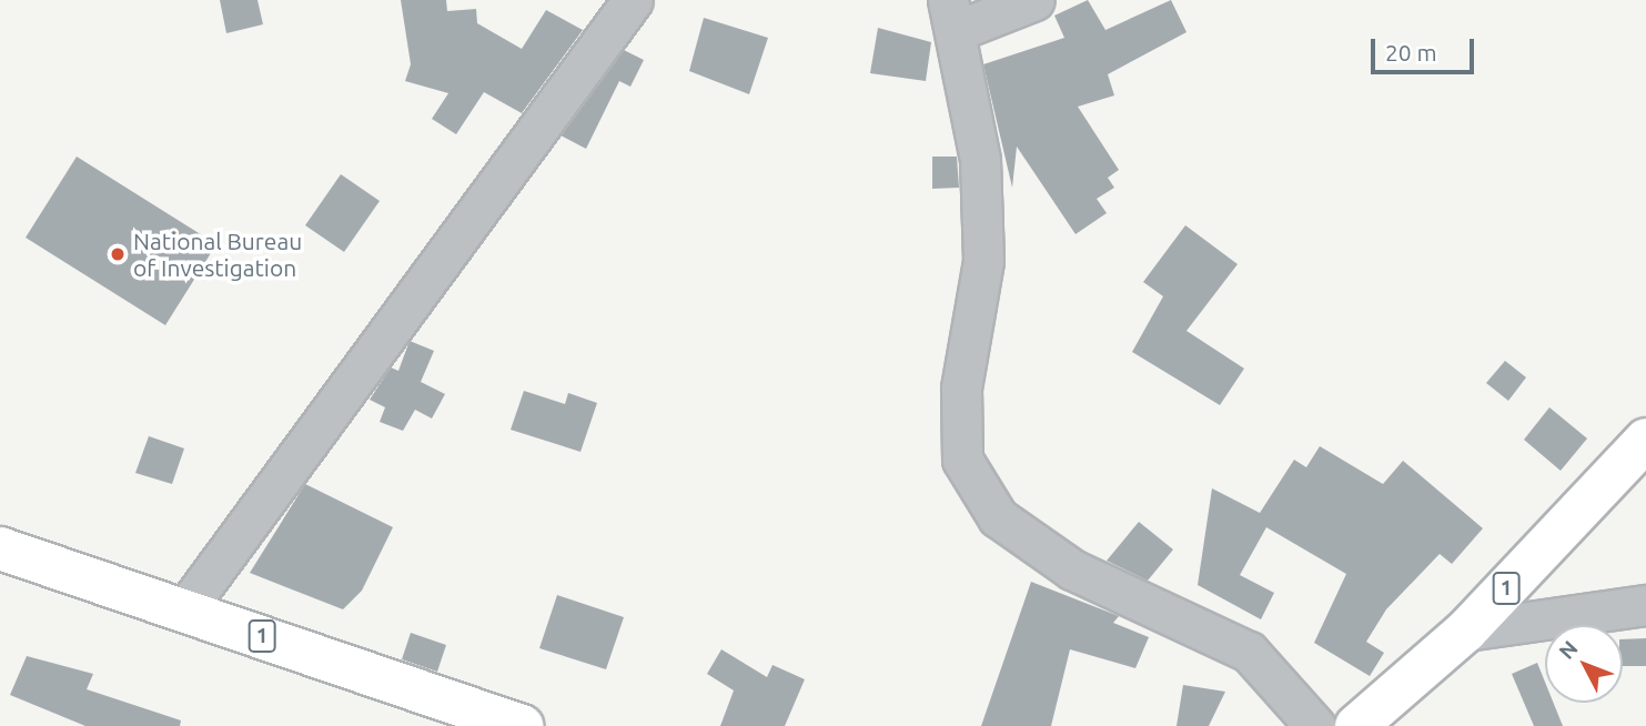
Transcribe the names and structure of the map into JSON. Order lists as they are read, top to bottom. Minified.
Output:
{"streets":{"highway":["1"]},"places":["National Bureau of Investigation"],"scale_bar":"20 m","north":"top left"}
